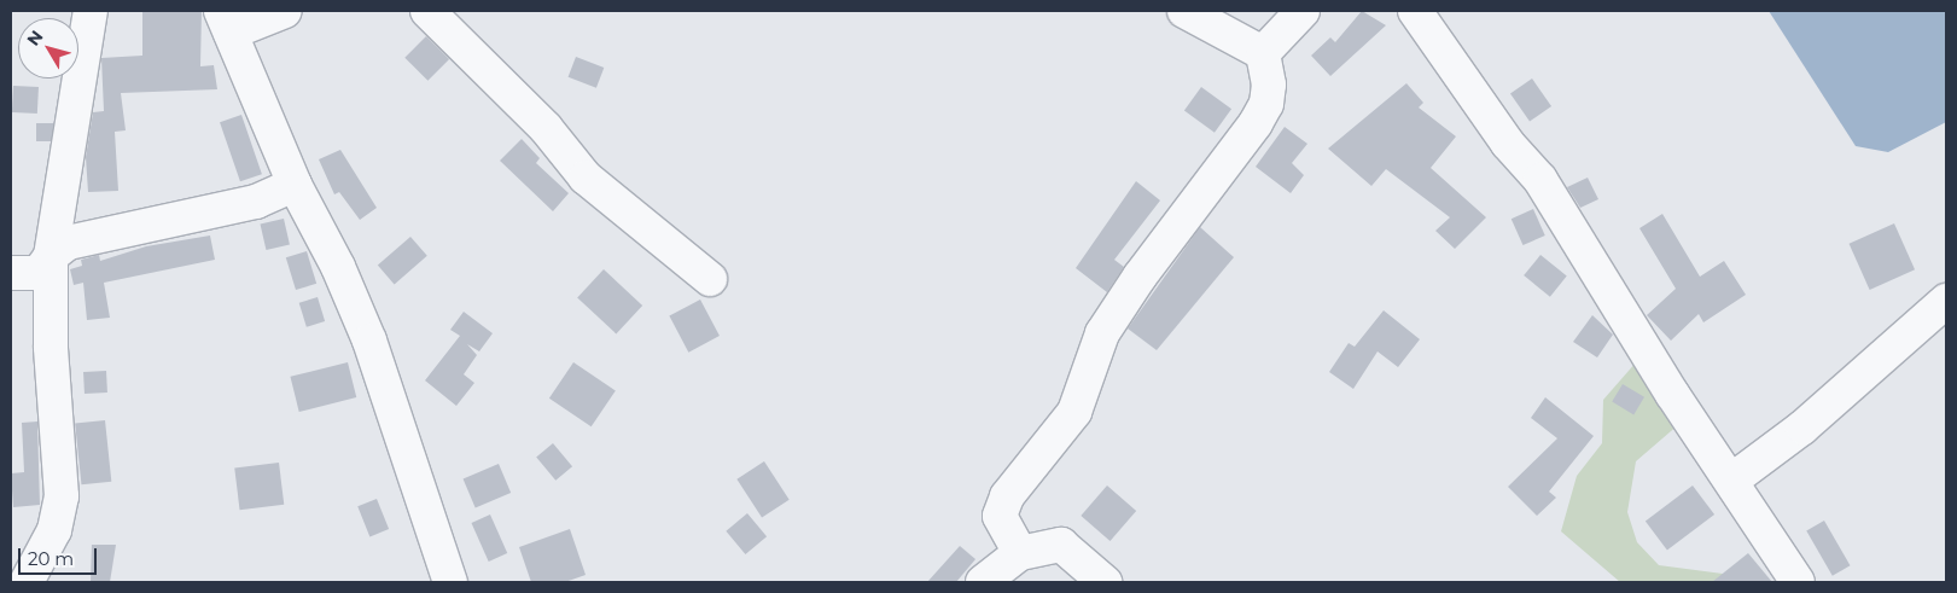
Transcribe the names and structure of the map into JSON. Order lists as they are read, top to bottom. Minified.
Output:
{"scale_bar":"20 m","north":"top left"}
